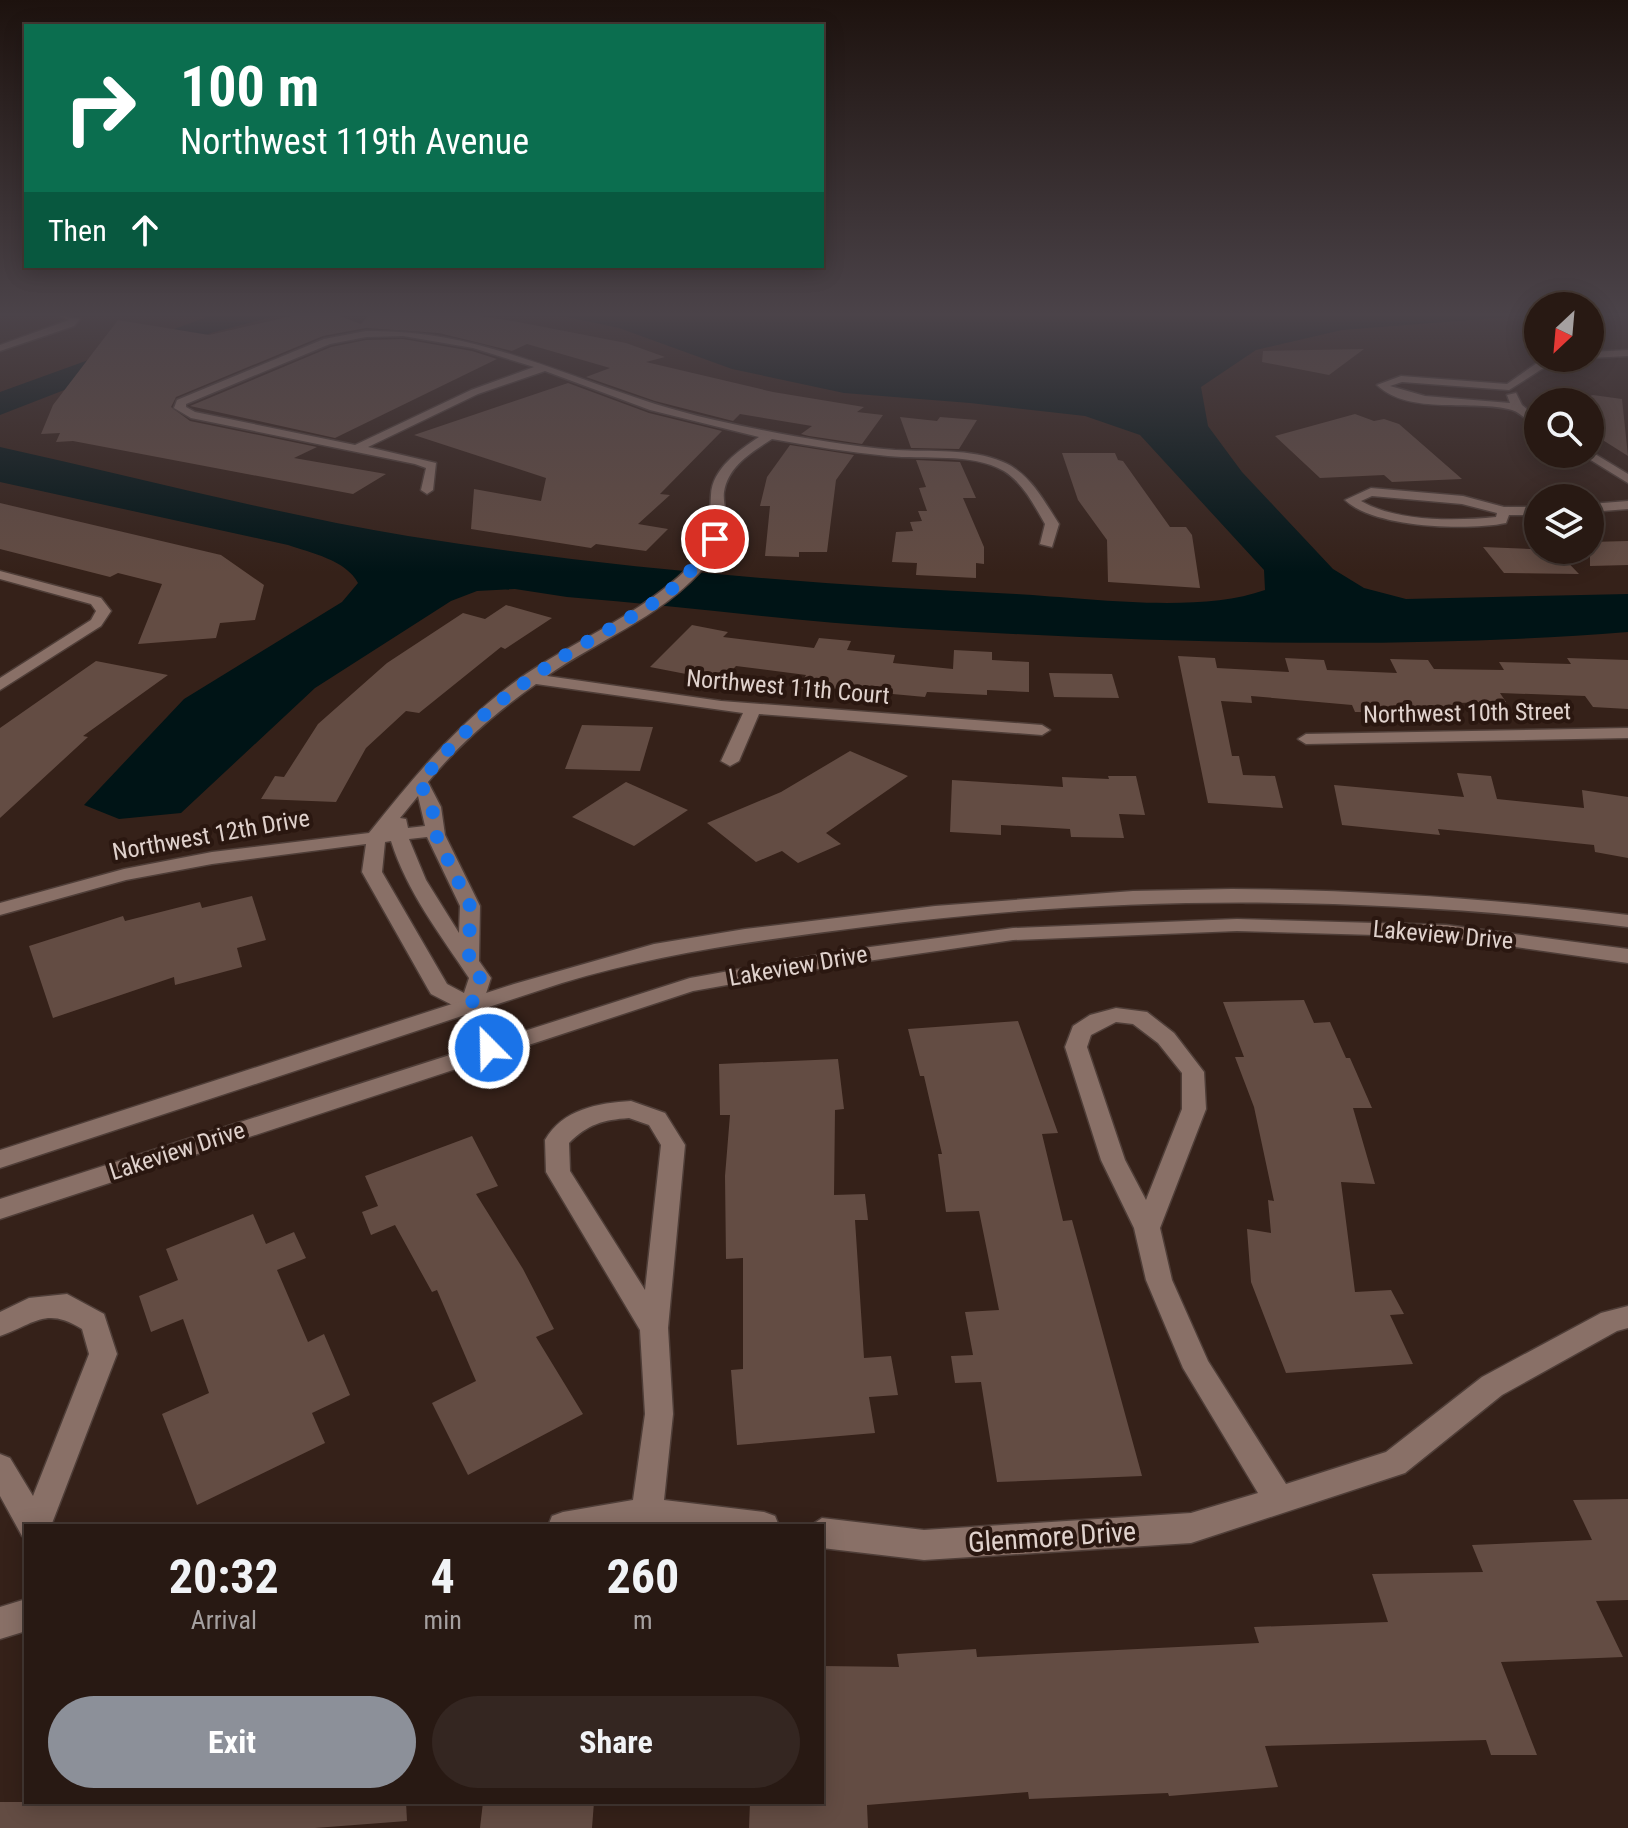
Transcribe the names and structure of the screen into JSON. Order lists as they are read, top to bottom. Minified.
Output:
{"streets":{"street":["Northwest 11th Court","Northwest 10th Street","Northwest 12th Drive","Lakeview Drive","Glenmore Drive"]},"north":"bottom left","page":{"turn":["100 m","Northwest 119th Avenue"],"then":"Then","eta":["20:32","Arrival","4","min","260","m"],"buttons":["Exit","Share"]}}
